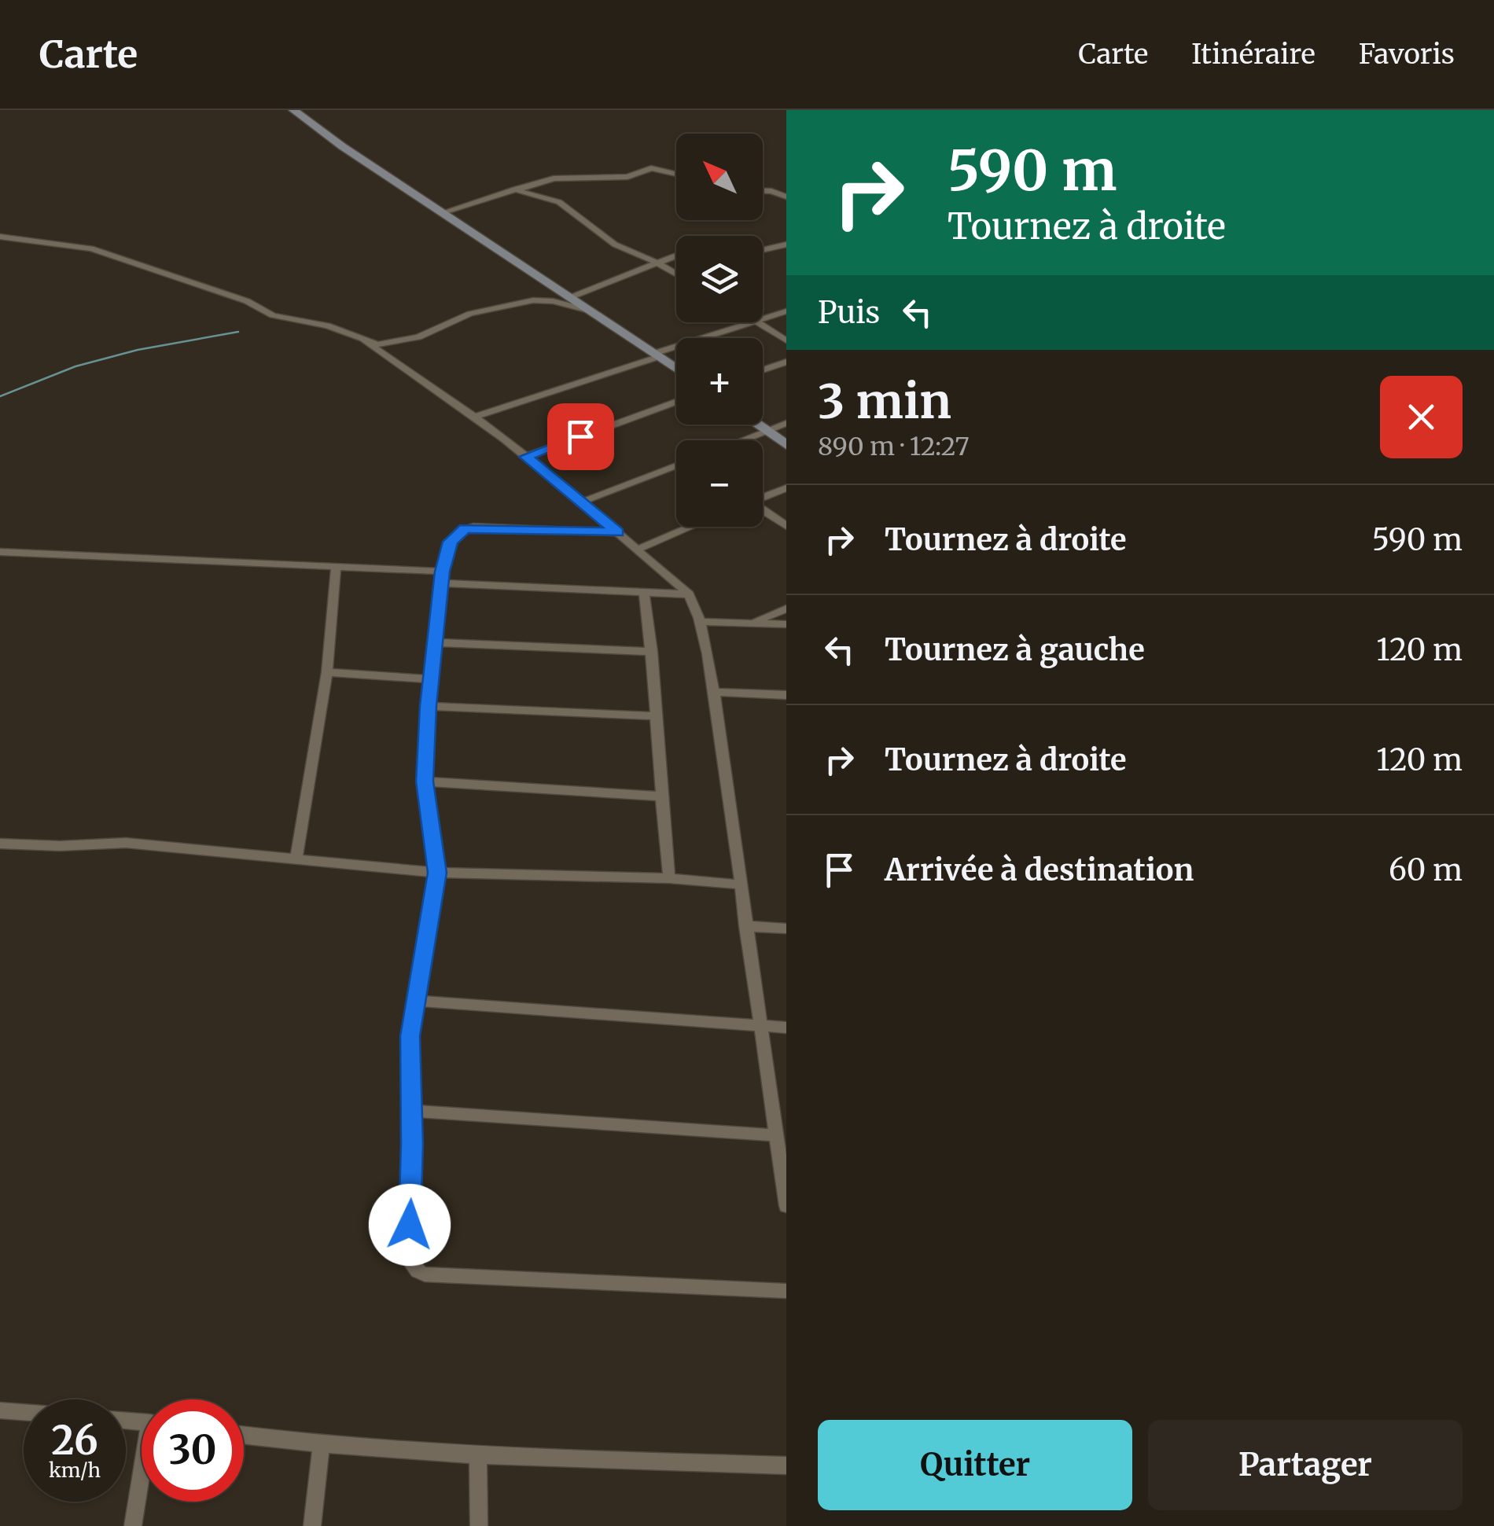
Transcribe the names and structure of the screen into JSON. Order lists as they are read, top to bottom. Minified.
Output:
{"north":"top left","page":{"header":"Carte","nav":["Carte","Itinéraire","Favoris"],"turn":["590 m","Tournez à droite"],"map_buttons":["+","−"],"then":"Puis","heading":["3 min","890 m · 12:27"],"list":[{"name":"Tournez à droite","value":"590 m"},{"name":"Tournez à gauche","value":"120 m"},{"name":"Tournez à droite","value":"120 m"},{"name":"Arrivée à destination","value":"60 m"}],"speed":"26 km/h","limit":"30","buttons":["Quitter","Partager"]}}
